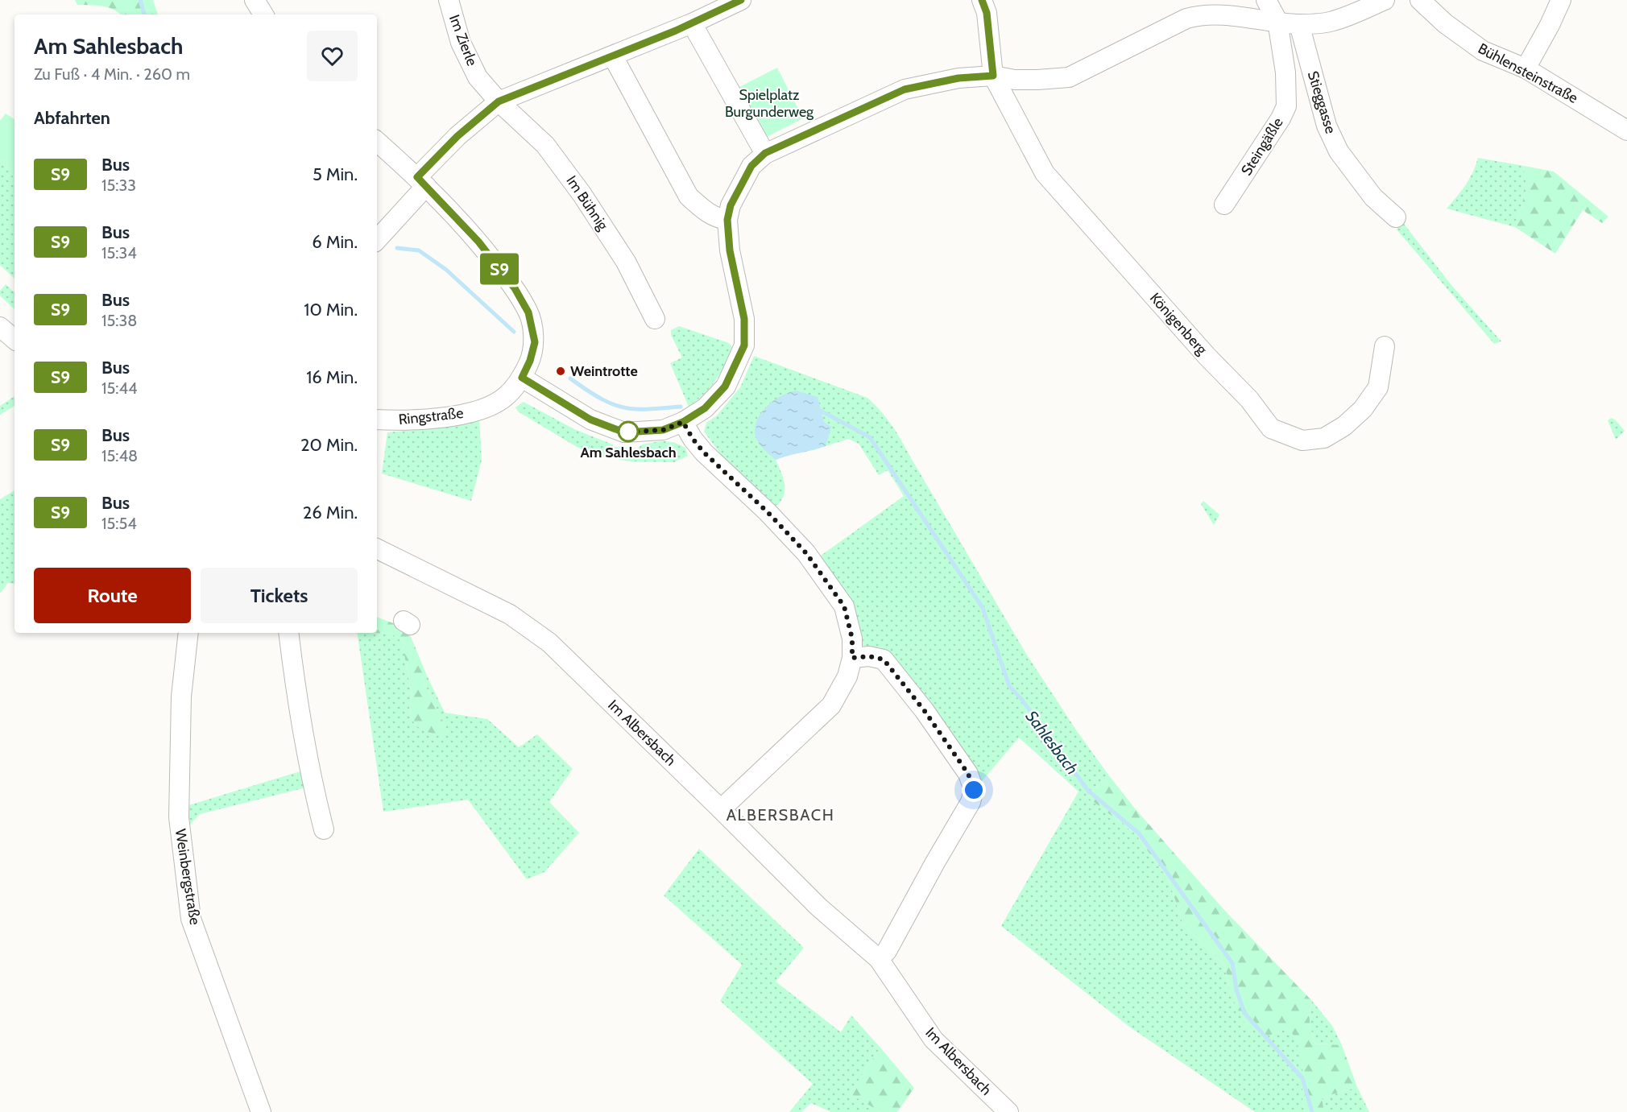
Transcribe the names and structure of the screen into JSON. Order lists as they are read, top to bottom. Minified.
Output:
{"streets":{"street":["Im Zierle","Bühlensteinstraße","Stieggasse","Steingäßle","Im Bühnig","Königenberg","Ringstraße","Im Albersbach","Weinbergstraße"]},"crossings":[["Im Zierle","Im Bühnig"]],"districts":["ALBERSBACH"],"water":["Sahlesbach"],"parks":["Spielplatz Burgunderweg"],"places":["Weintrotte","Am Sahlesbach"],"lines":["bus line S9"],"page":{"on_map":"S9","heading":[["Am Sahlesbach","Zu Fuß · 4 Min. · 260 m"],"Abfahrten"],"list":[{"mark":"S9","name":"Bus","note":"15:33","value":"5 Min."},{"mark":"S9","name":"Bus","note":"15:34","value":"6 Min."},{"mark":"S9","name":"Bus","note":"15:38","value":"10 Min."},{"mark":"S9","name":"Bus","note":"15:44","value":"16 Min."},{"mark":"S9","name":"Bus","note":"15:48","value":"20 Min."},{"mark":"S9","name":"Bus","note":"15:54","value":"26 Min."}],"buttons":["Route","Tickets"]}}
